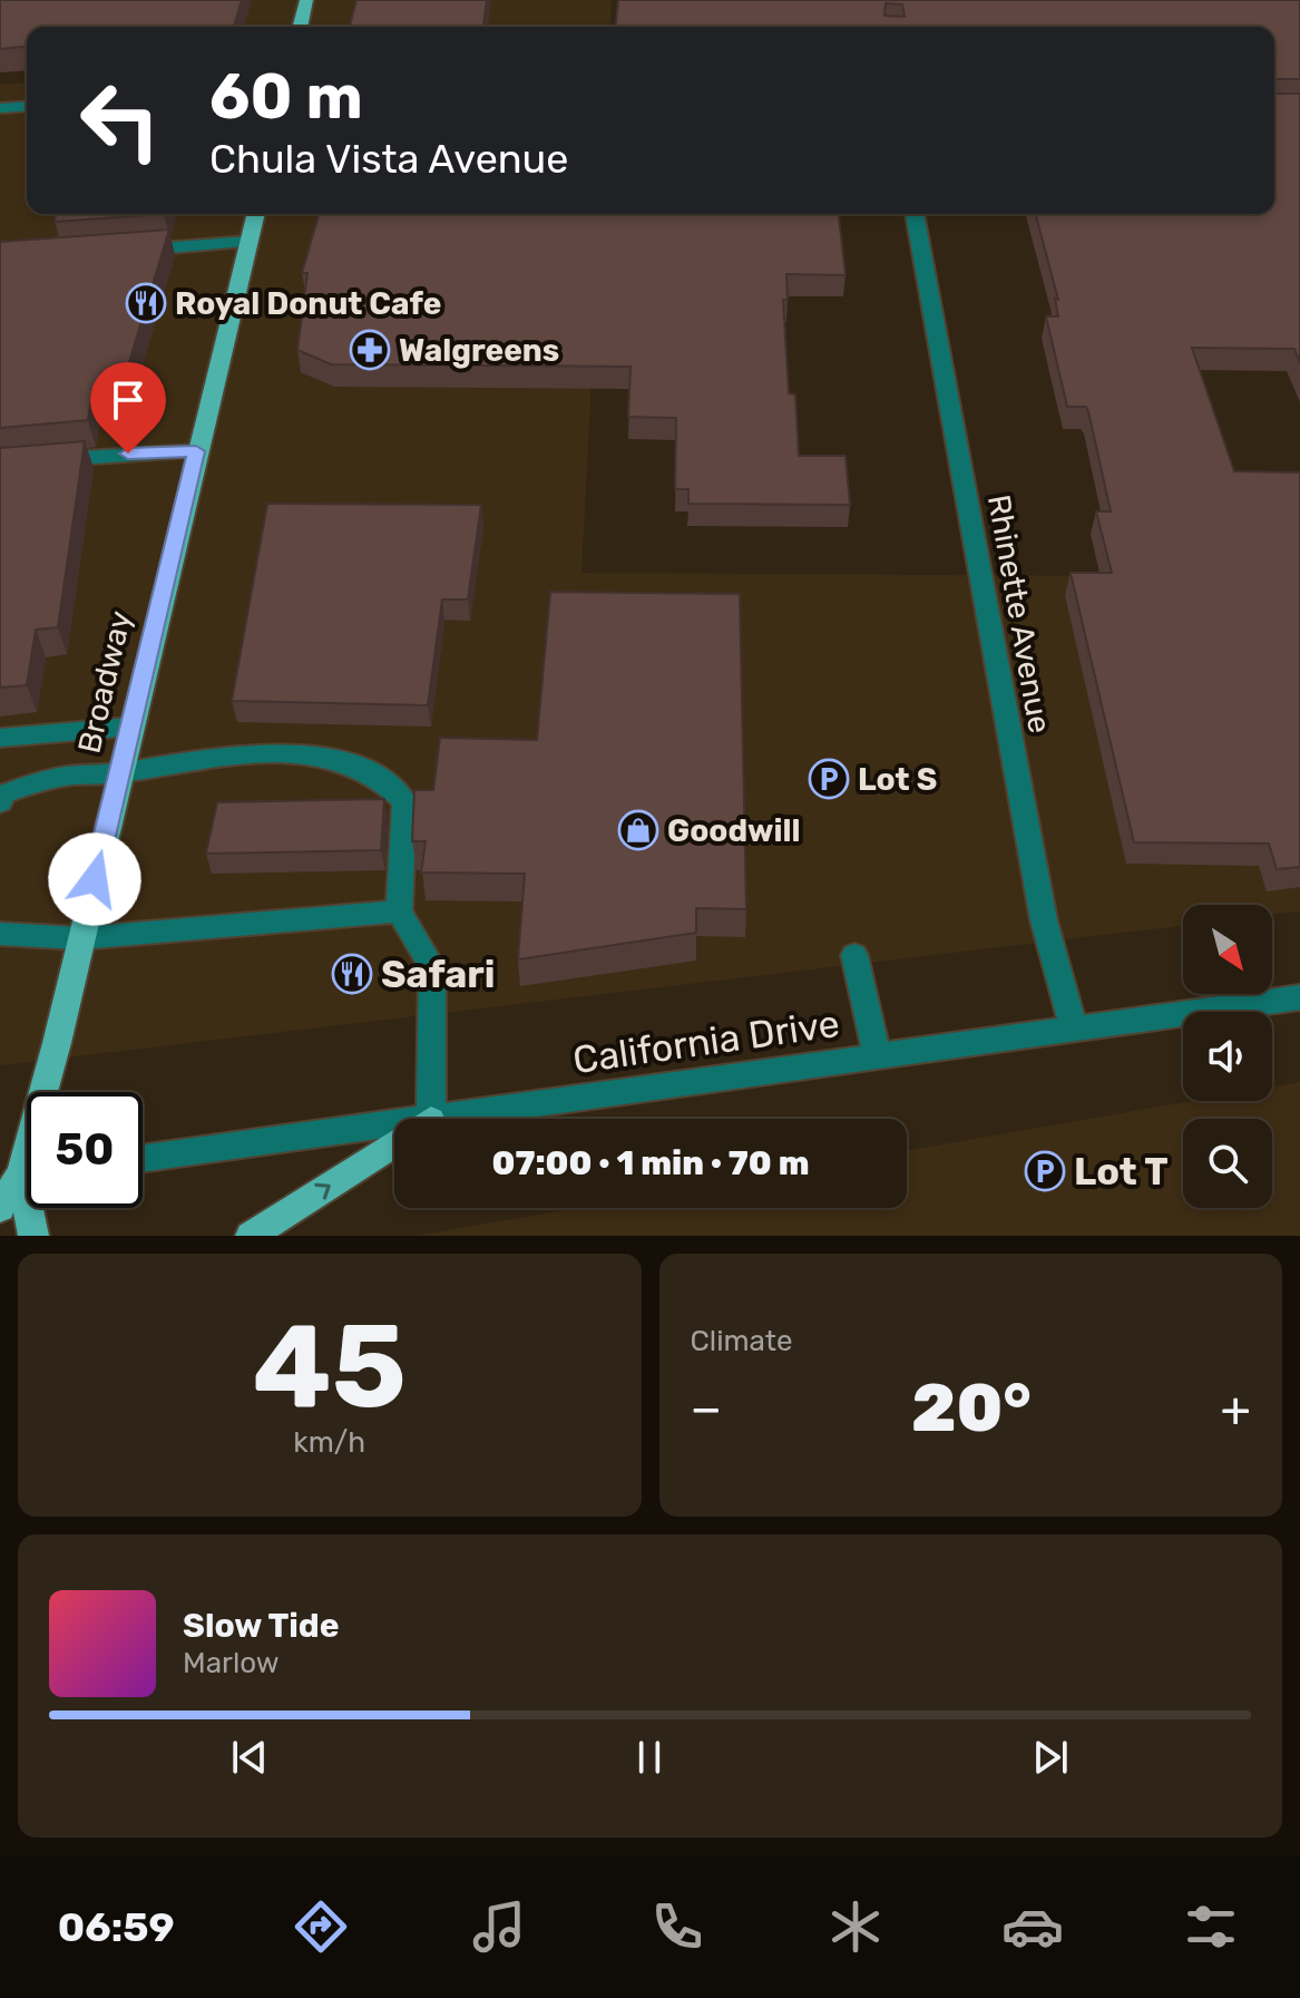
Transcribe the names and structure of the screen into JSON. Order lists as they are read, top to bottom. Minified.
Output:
{"streets":{"main road":["Broadway"],"street":["Rhinette Avenue","California Drive"]},"crossings":[["Rhinette Avenue","California Drive"]],"places":{"restaurant":["Royal Donut Cafe","Safari"],"pharmacy":["Walgreens"],"parking":["Lot S","Lot T"],"shop":["Goodwill"]},"north":"bottom right","page":{"turn":["60 m","Chula Vista Avenue"],"limit":"50","trip":"07:00 · 1 min · 70 m","tile":[["45","km/h"],"Climate"],"heat":["−","20°","+"],"song":["Slow Tide","Marlow"],"tabs":"06:59"}}
